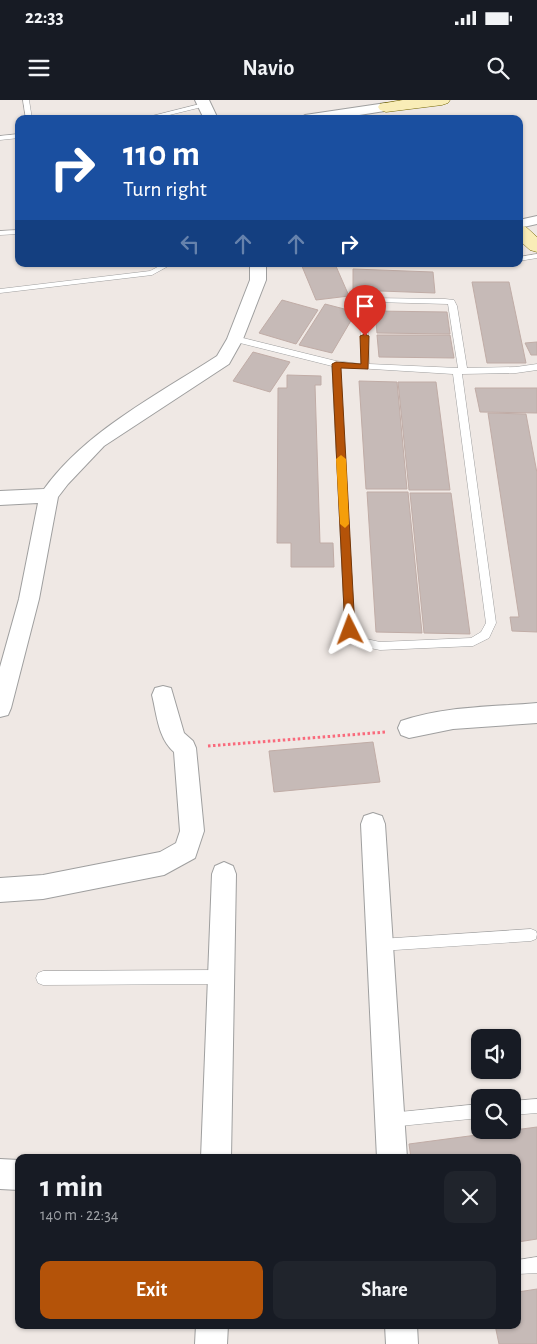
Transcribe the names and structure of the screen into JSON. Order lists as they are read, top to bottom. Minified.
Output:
{"page":{"status":"22:33","header":"Navio","turn":["110 m","Turn right"],"heading":["1 min","140 m · 22:34"],"buttons":["Exit","Share"]}}
